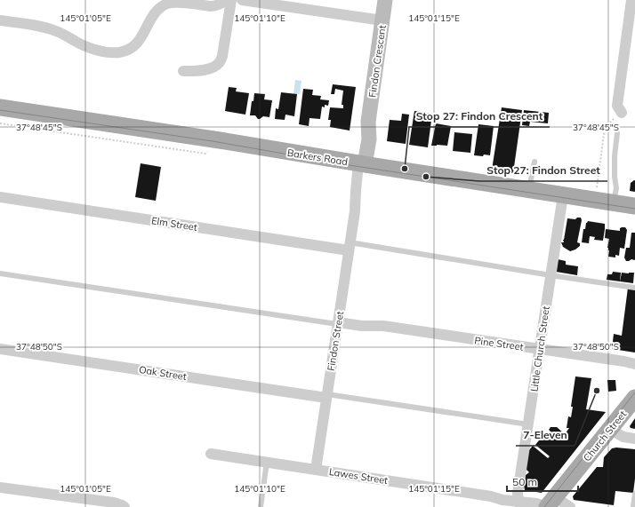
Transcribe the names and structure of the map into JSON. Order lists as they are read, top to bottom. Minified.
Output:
{"streets":{"main road":["Barkers Road","Church Street"],"street":["Findon Crescent","Elm Street","Findon Street","Pine Street","Little Church Street","Oak Street","Lawes Street"]},"crossings":[["Findon Crescent","Barkers Road"],["Findon Crescent","Findon Street"],["Barkers Road","Findon Street"],["Barkers Road","Little Church Street"],["Elm Street","Findon Street"],["Findon Street","Pine Street"],["Findon Street","Oak Street"],["Findon Street","Lawes Street"],["Pine Street","Little Church Street"],["Little Church Street","Lawes Street"],["Church Street","Lawes Street"]],"places":["Stop 27: Findon Crescent","Stop 27: Findon Street","7-Eleven"],"scale_bar":"50 m","coordinates":["145°01'05\"E","145°01'10\"E","145°01'15\"E","37°48'45\"S","37°48'50\"S"]}
